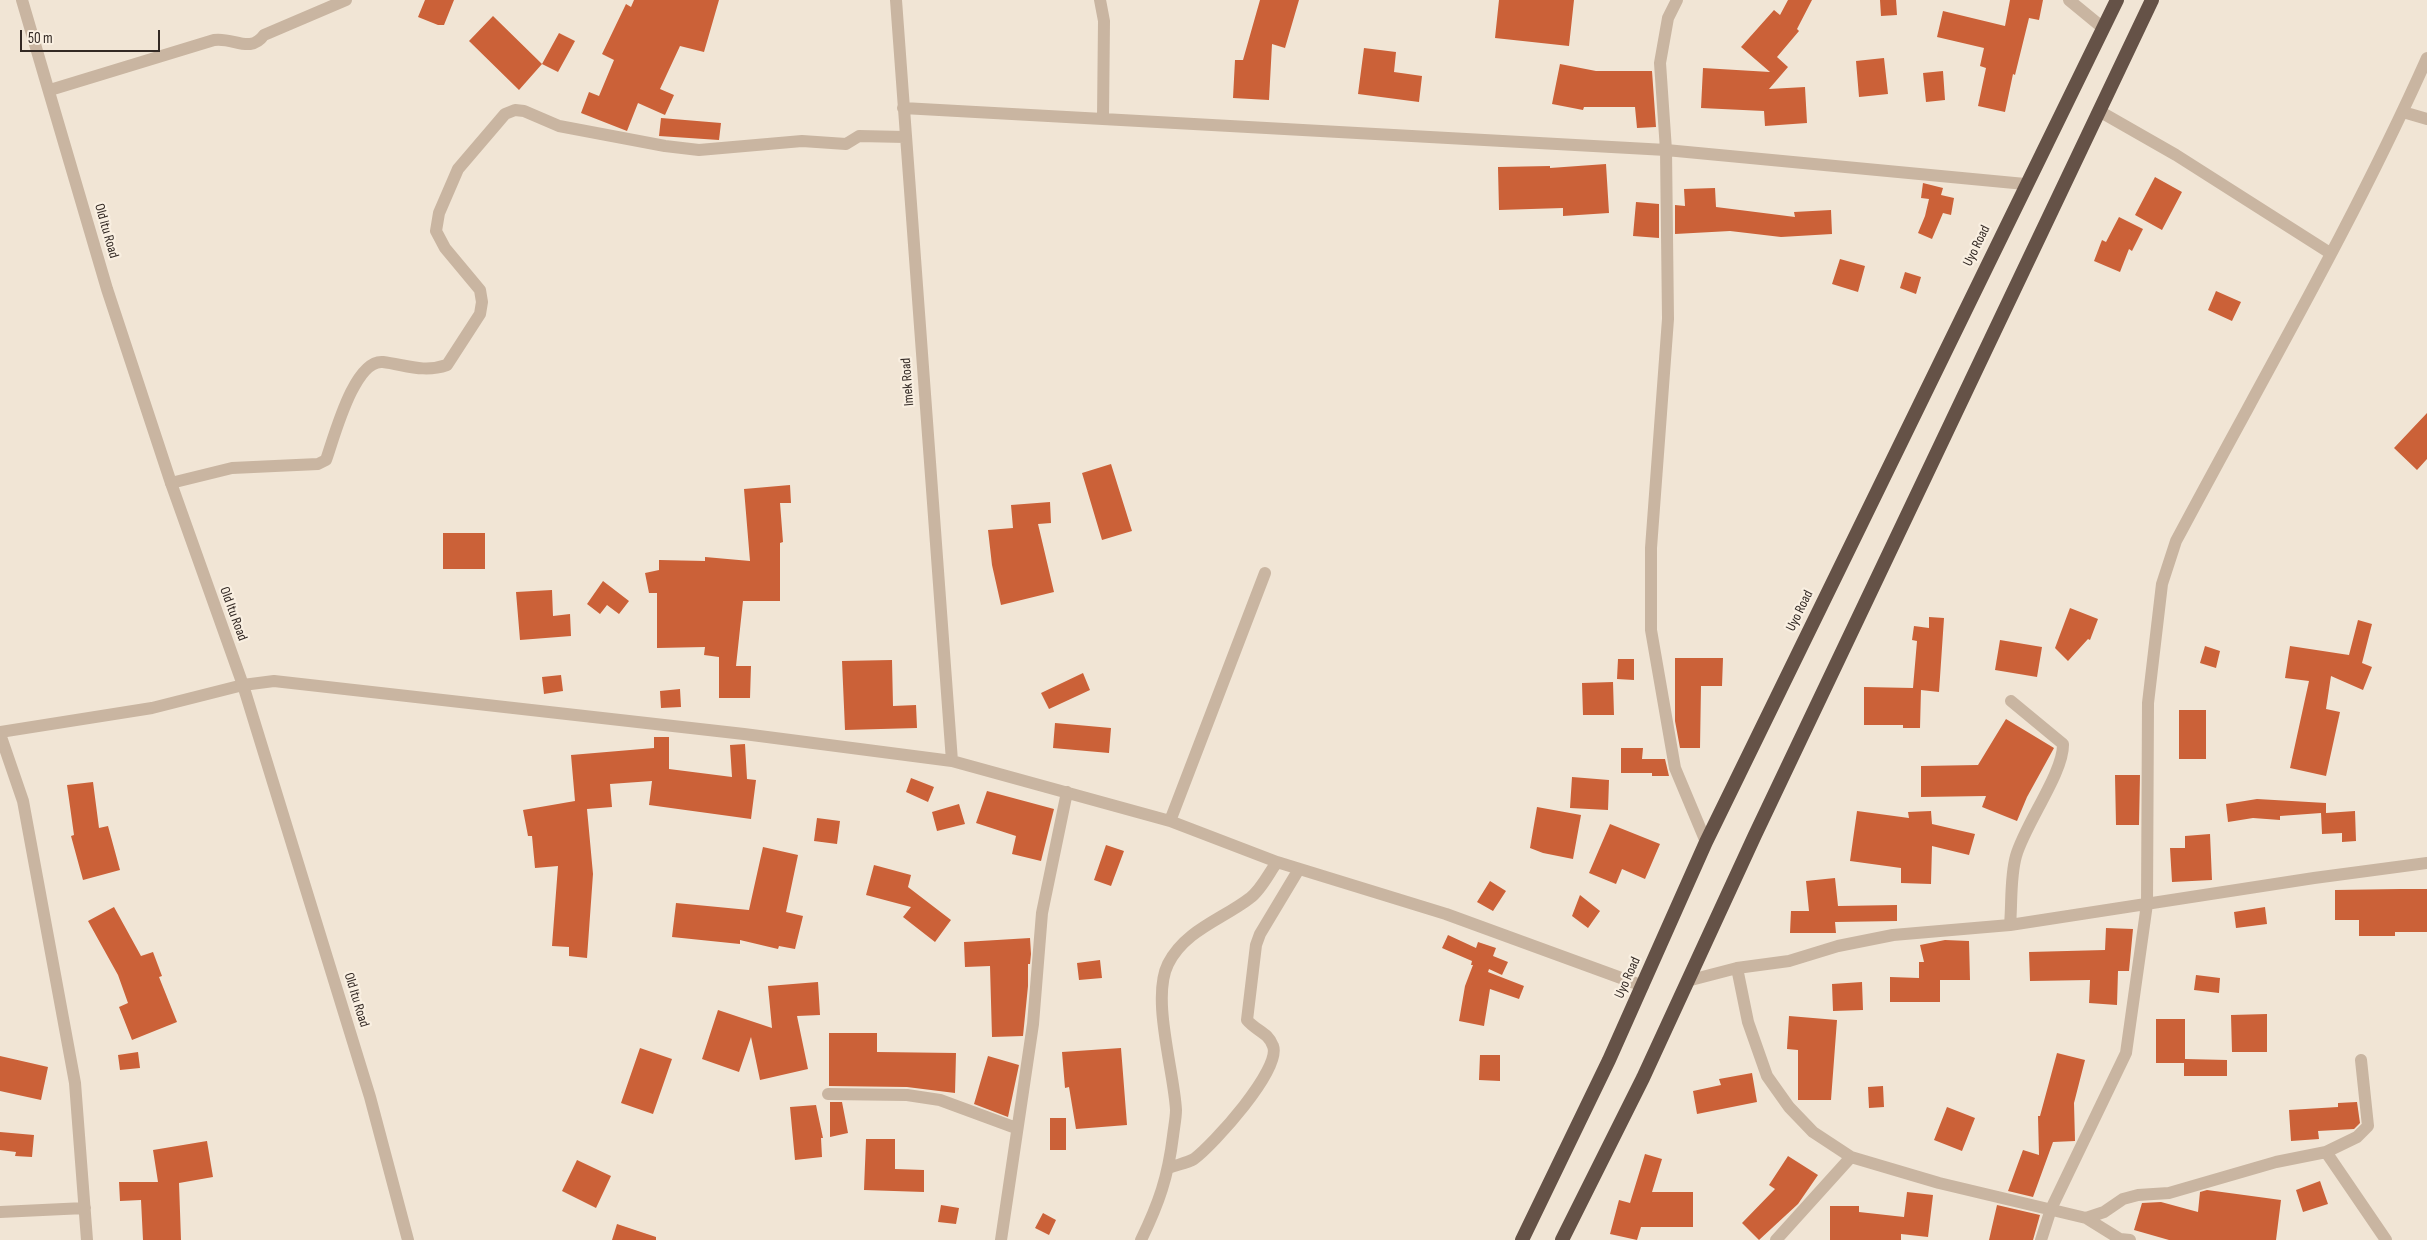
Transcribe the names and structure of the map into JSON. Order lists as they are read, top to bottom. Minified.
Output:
{"streets":{"highway":["Uyo Road"],"street":["Old Itu Road","Imek Road"]},"scale_bar":"50 m"}
